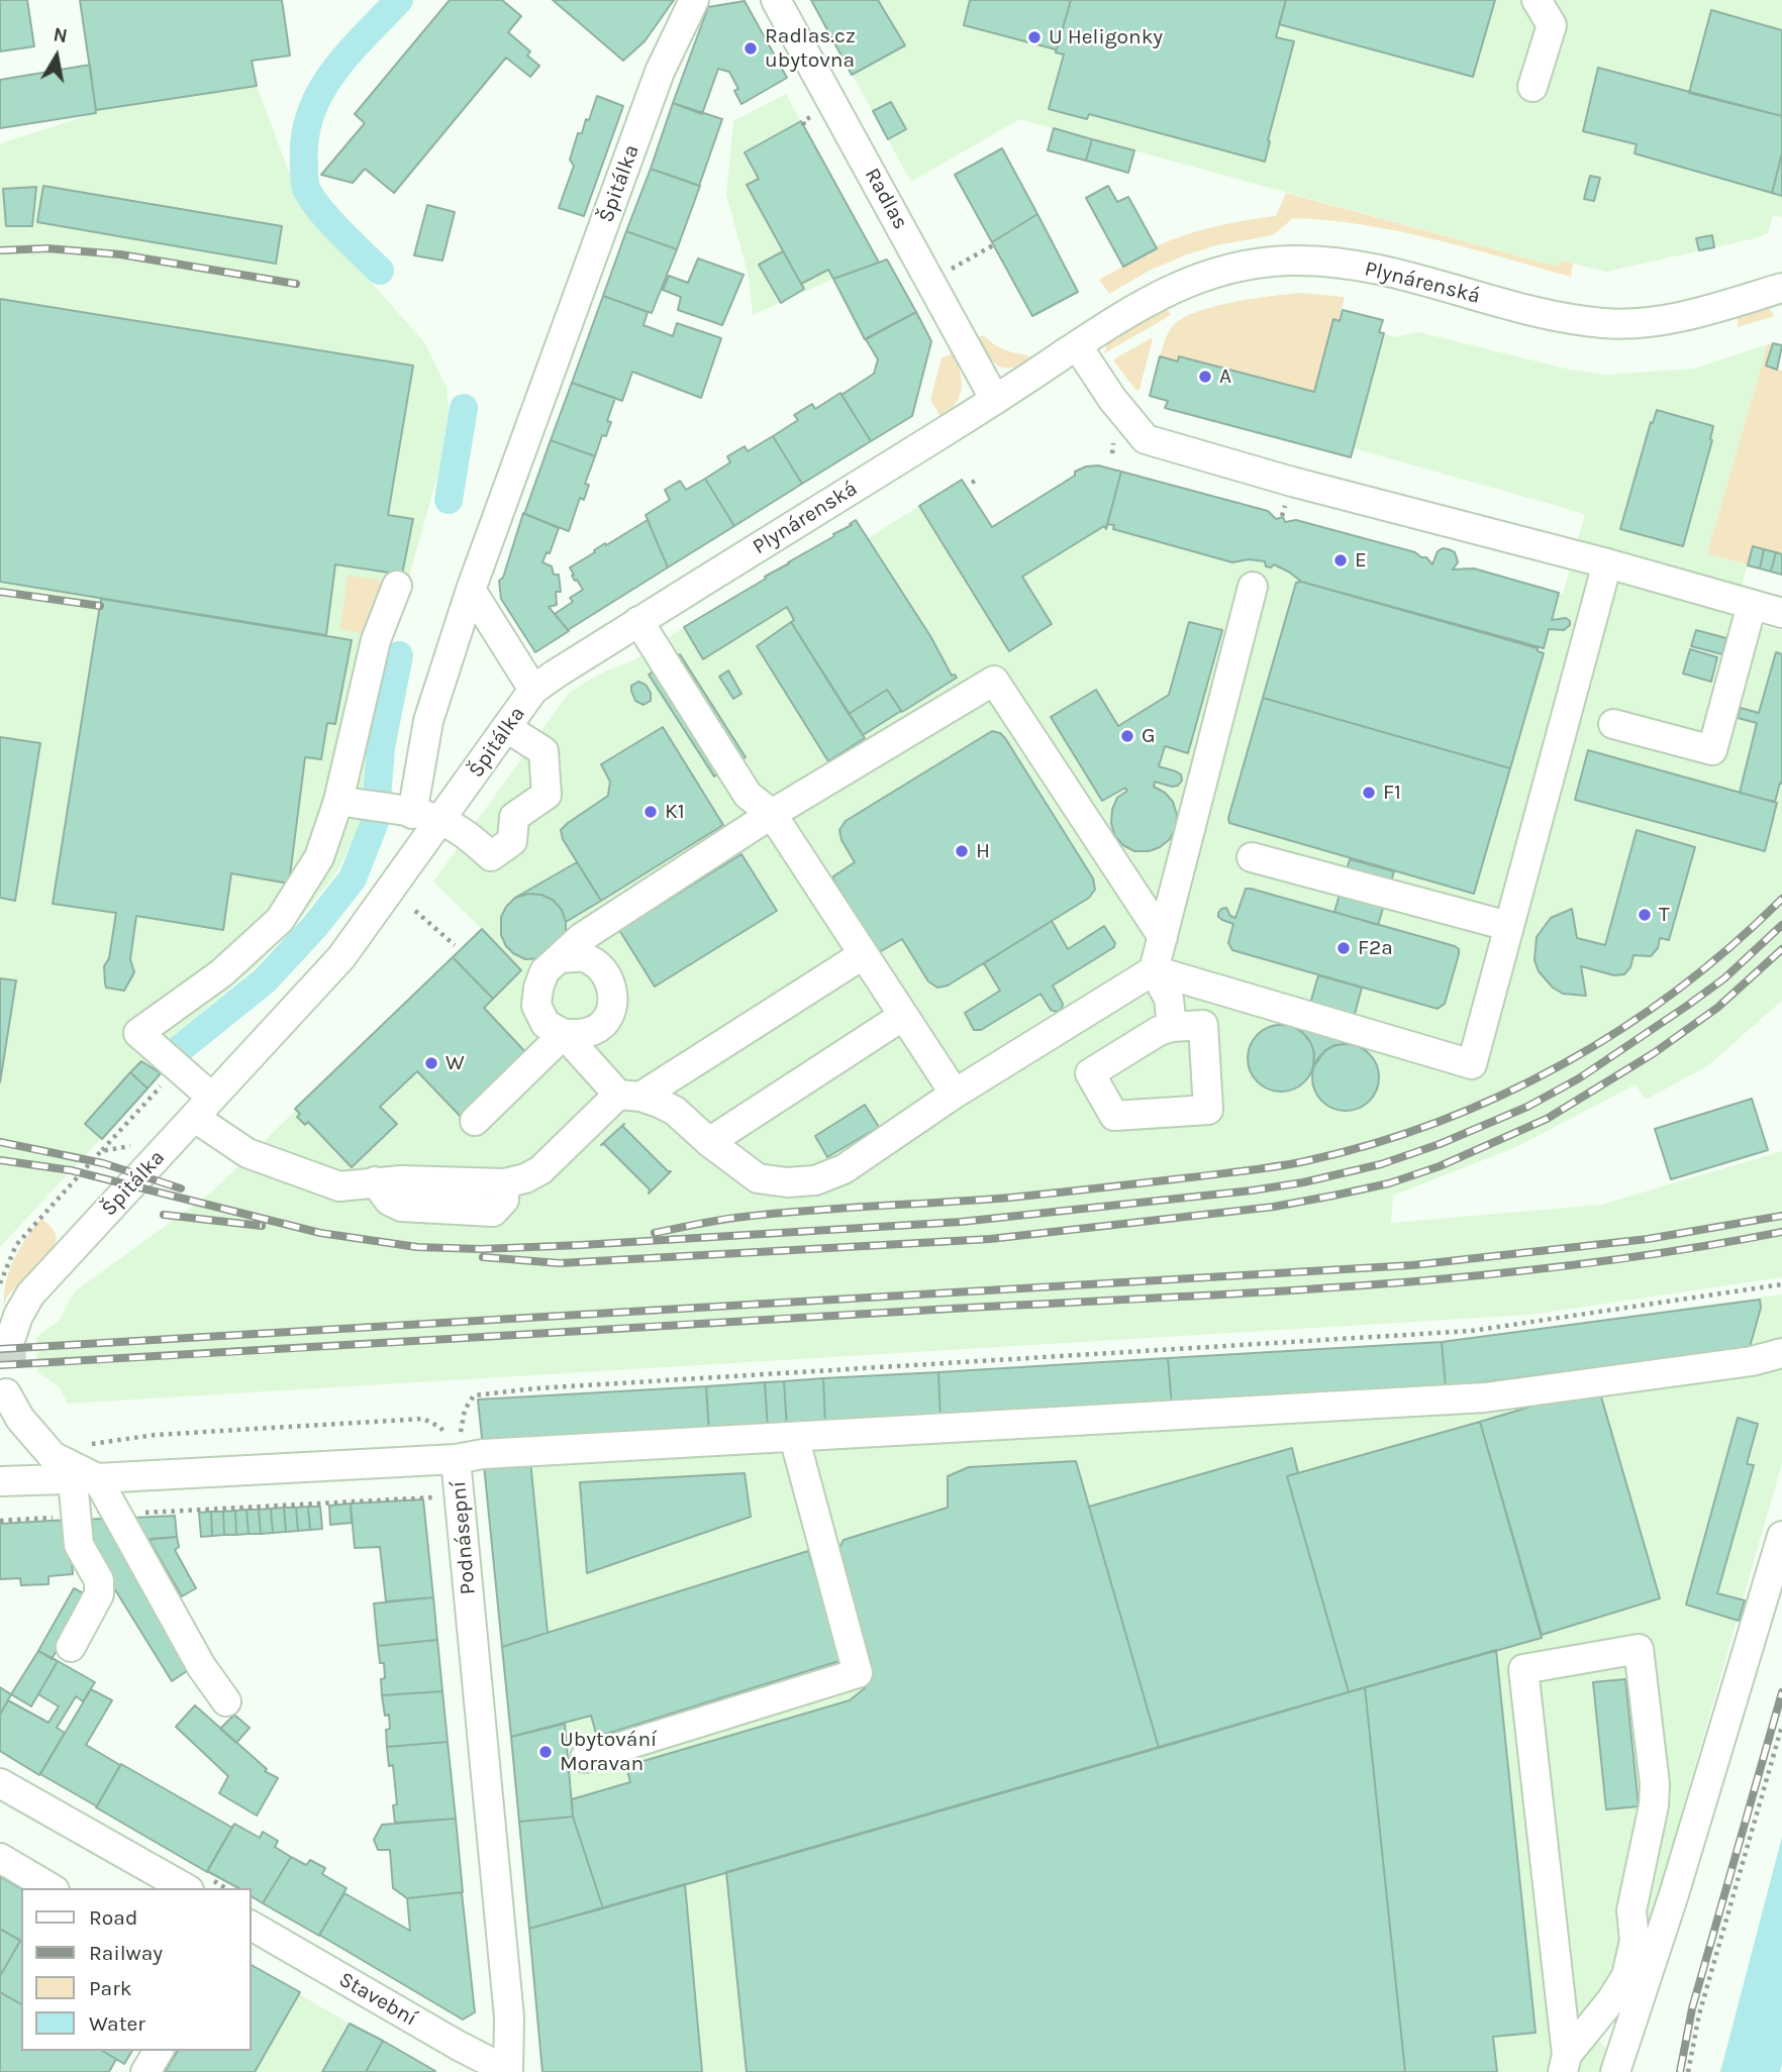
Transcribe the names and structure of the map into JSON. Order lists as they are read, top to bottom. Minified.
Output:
{"streets":{"street":["Špitálka","Radlas","Plynárenská","Podnásepní","Stavební"]},"crossings":[["Špitálka","Plynárenská"],["Radlas","Plynárenská"],["Podnásepní","Stavební"]],"places":["U Heligonky","Radlas.cz ubytovna","A","E","G","F1","K1","H","T","F2a","W","Ubytování Moravan"],"legend":["Road","Railway","Park","Water"],"north":"top"}
